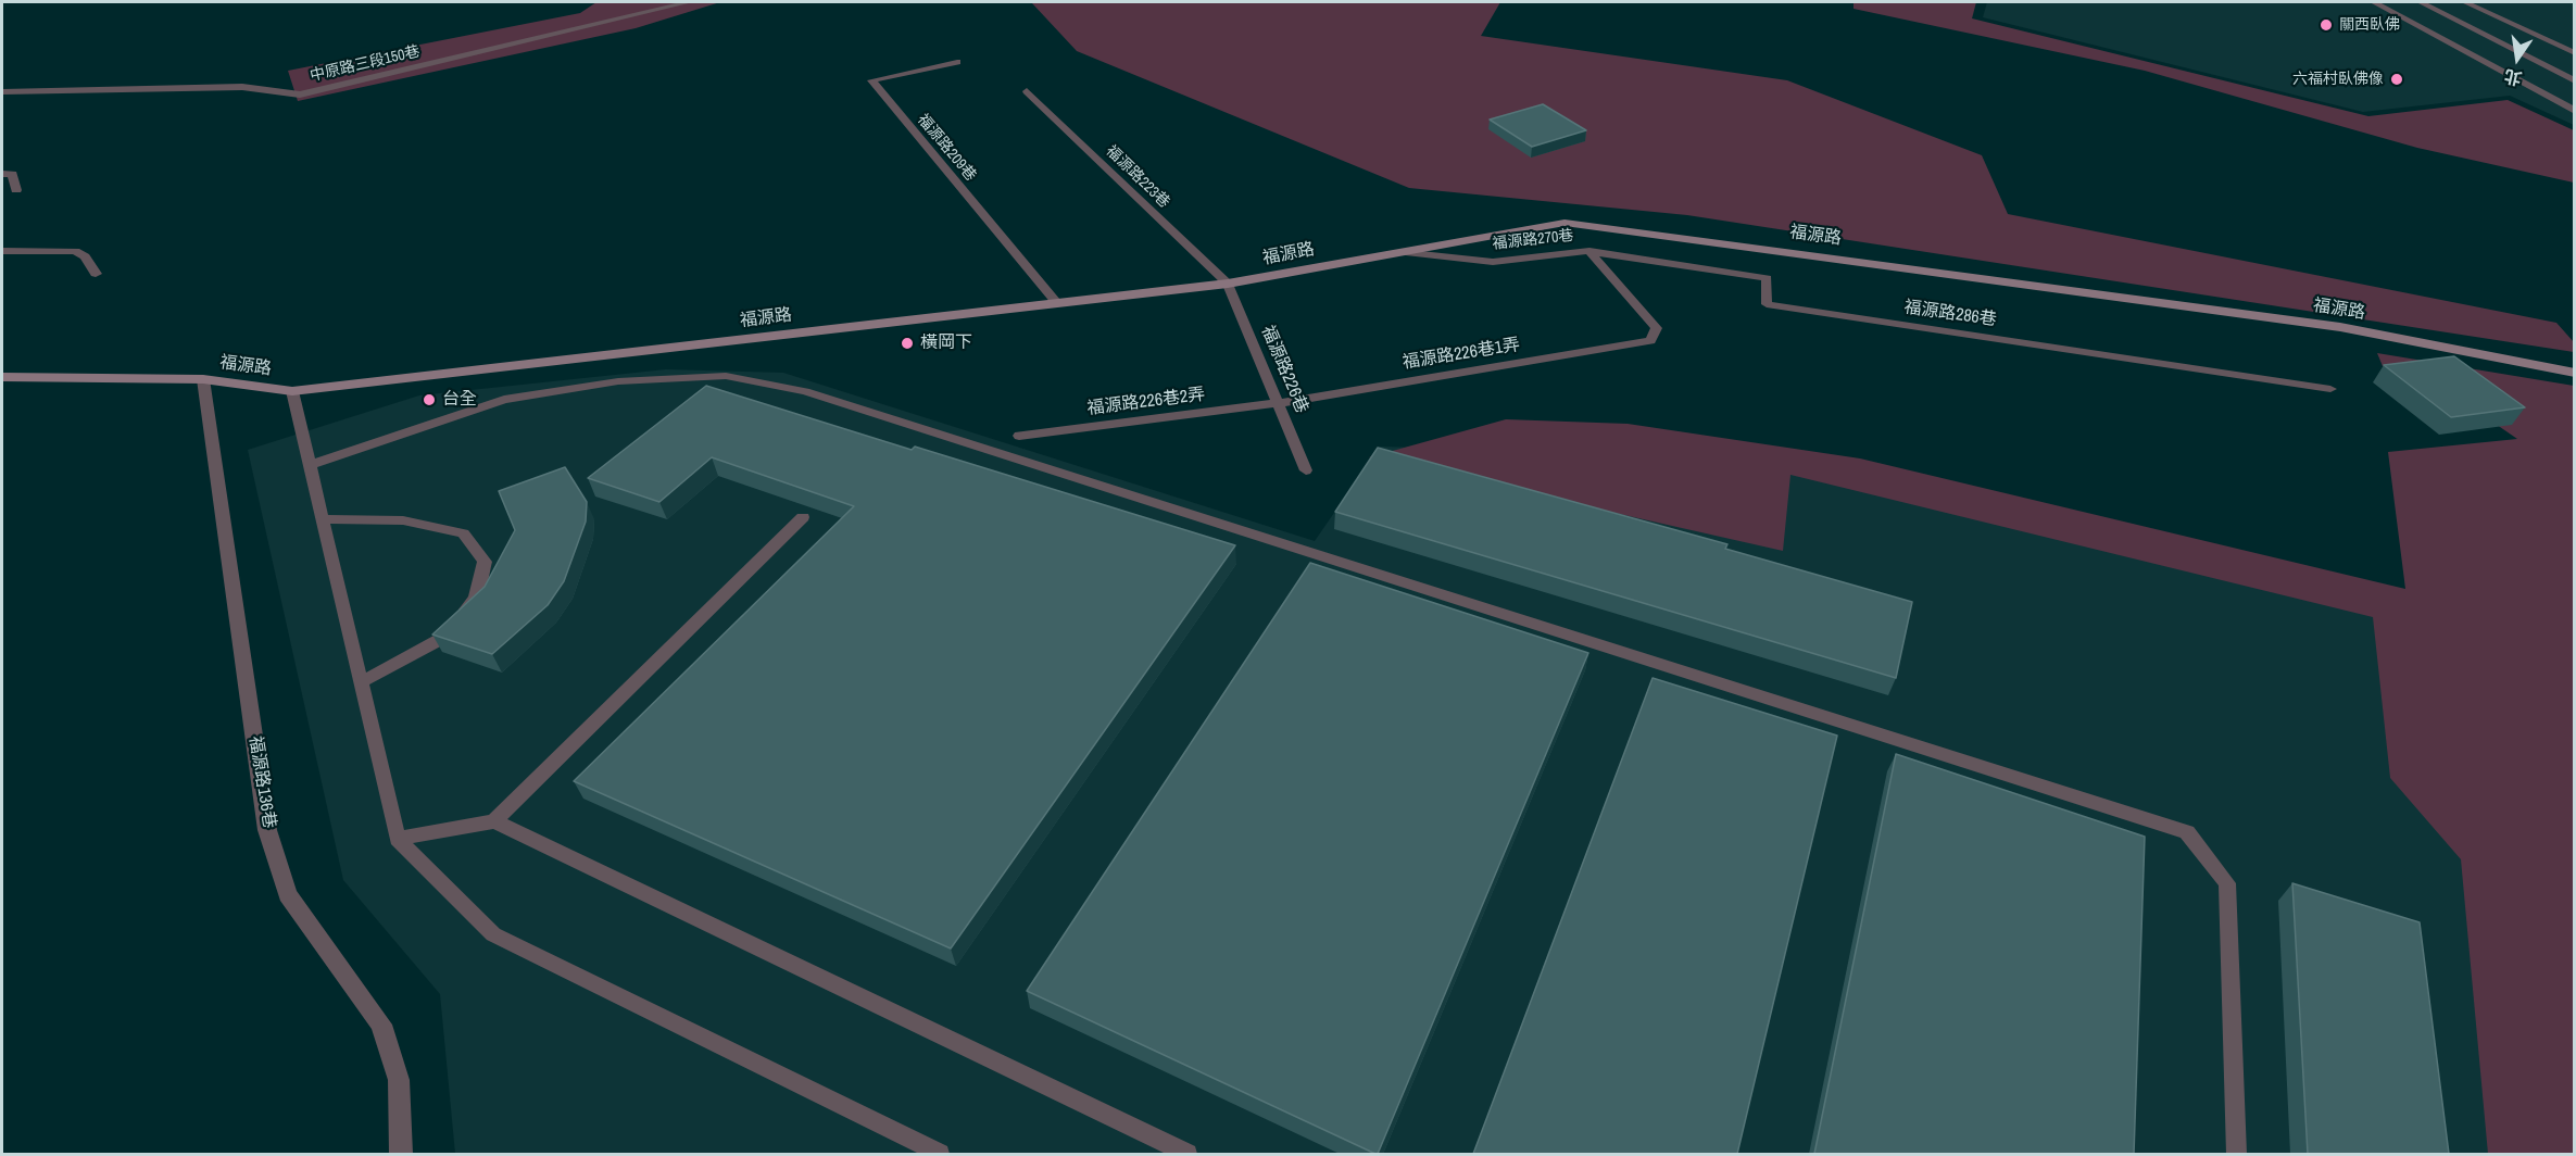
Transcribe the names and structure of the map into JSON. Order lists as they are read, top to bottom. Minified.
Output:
{"streets":{"street":["福源路","福源路136巷"],"lane":["中原路三段150巷","福源路209巷","福源路223巷","福源路270巷","福源路286巷","福源路226巷1弄","福源路226巷","福源路226巷2弄"]},"crossings":[["福源路209巷","福源路"],["福源路223巷","福源路"],["福源路223巷","福源路226巷"],["福源路","福源路270巷"],["福源路","福源路226巷"],["福源路","福源路136巷"],["福源路270巷","福源路286巷"],["福源路270巷","福源路226巷1弄"],["福源路226巷1弄","福源路226巷"],["福源路226巷1弄","福源路226巷2弄"],["福源路226巷","福源路226巷2弄"]],"places":["關西臥佛","六福村臥佛像","橫岡下","台全"],"north":"bottom"}
